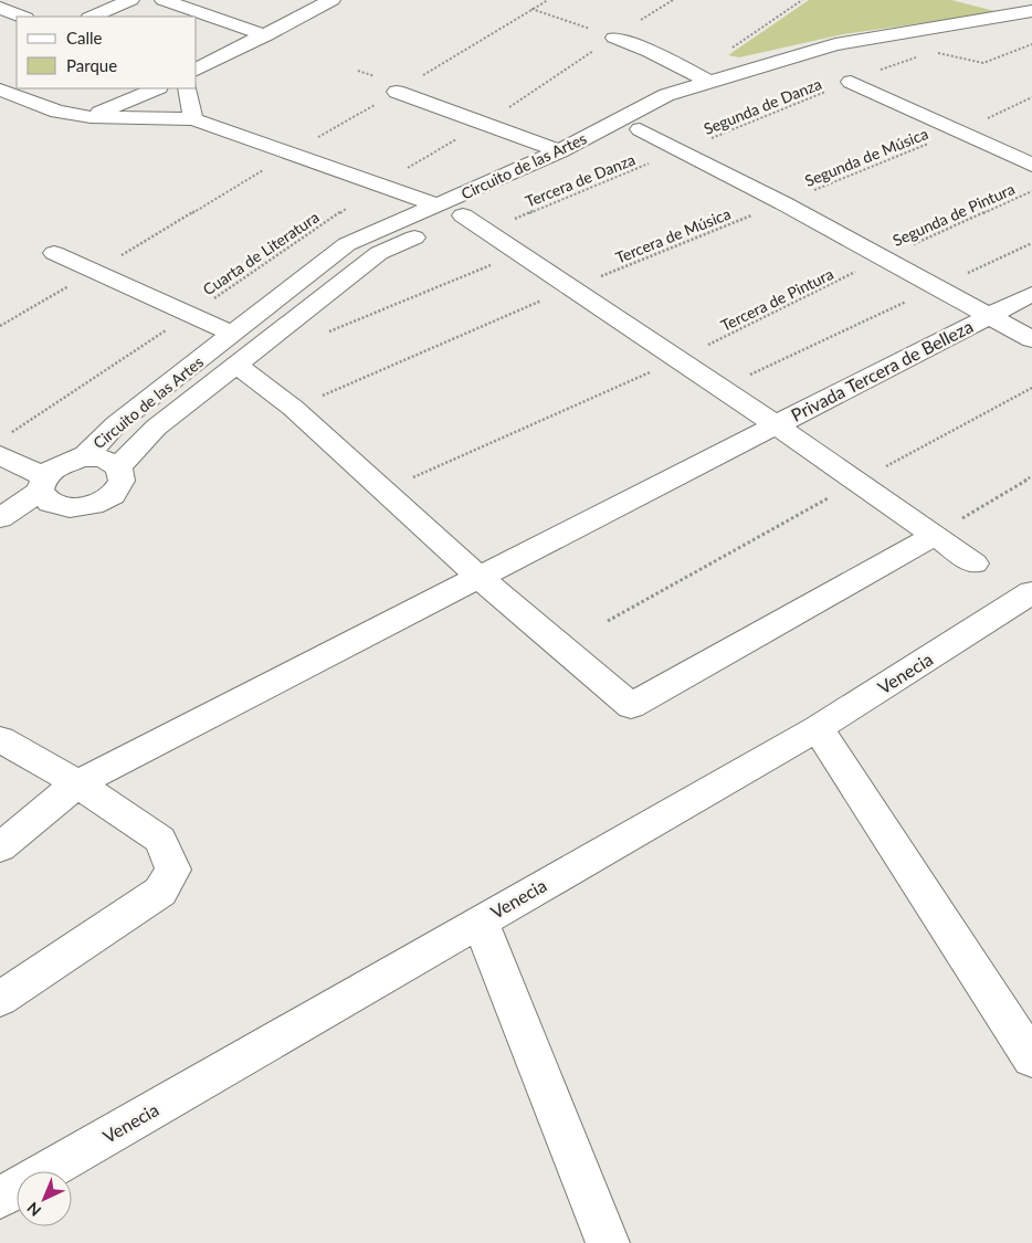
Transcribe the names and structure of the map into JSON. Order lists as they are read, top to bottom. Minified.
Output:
{"streets":{"street":["Circuito de las Artes","Privada Tercera de Belleza","Venecia"],"path":["Segunda de Danza","Segunda de Música","Tercera de Danza","Segunda de Pintura","Tercera de Música","Cuarta de Literatura","Tercera de Pintura"]},"crossings":[["Segunda de Danza","Tercera de Danza"],["Segunda de Música","Tercera de Música"],["Circuito de las Artes","Tercera de Danza"],["Segunda de Pintura","Tercera de Pintura"]],"legend":["Calle","Parque"],"north":"bottom left"}
